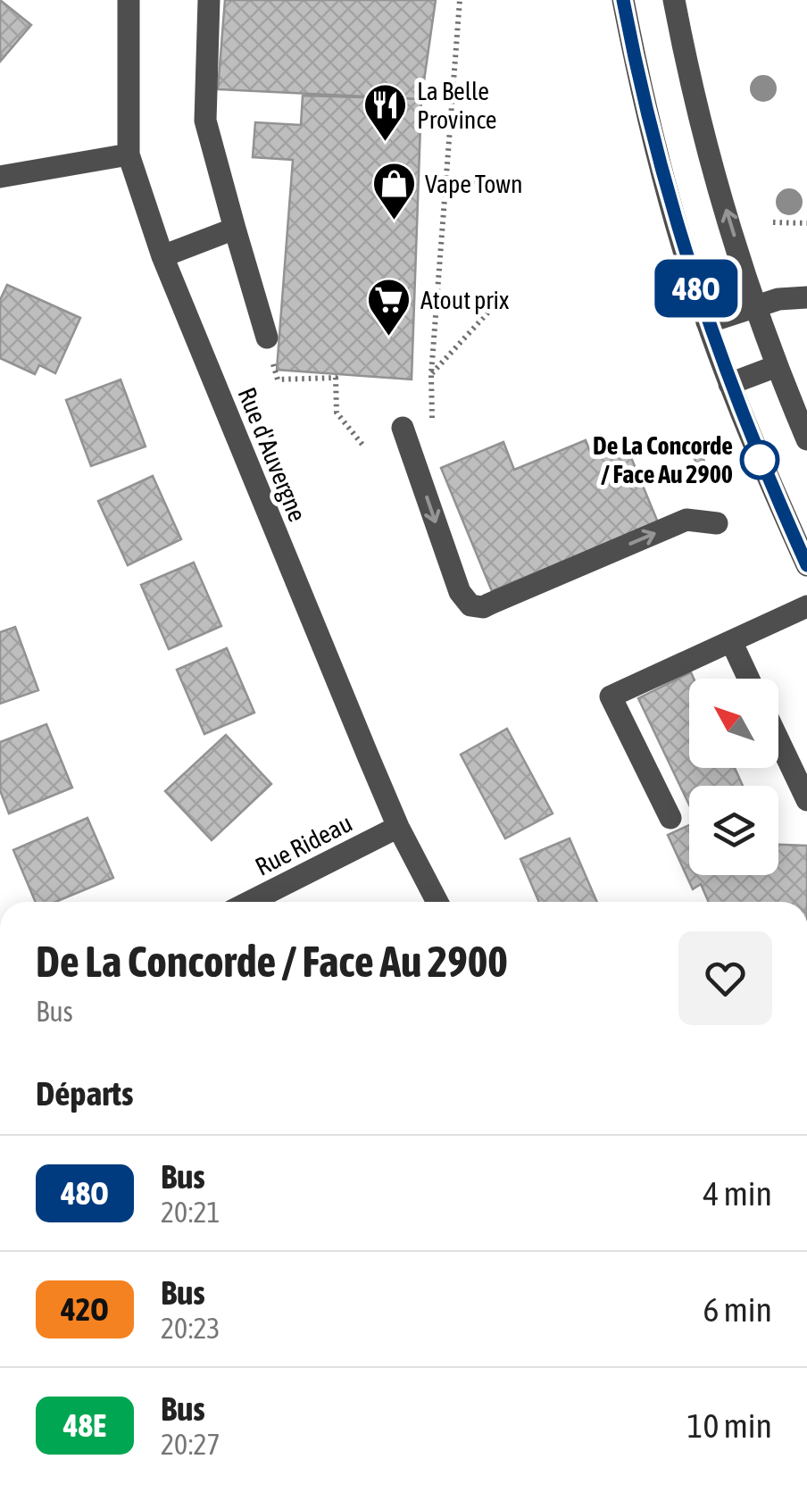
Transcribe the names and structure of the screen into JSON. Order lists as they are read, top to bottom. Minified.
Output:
{"streets":{"street":["Rue d'Auvergne","Rue Rideau"]},"crossings":[["Rue d'Auvergne","Rue Rideau"]],"places":{"restaurant":["La Belle Province"],"shop":["Vape Town"],"supermarket":["Atout prix"],"other":["De La Concorde / Face Au 2900"]},"lines":["bus line 48O"],"north":"top left","page":{"on_map":"48O","heading":[["De La Concorde / Face Au 2900","Bus"],"Départs"],"list":[{"mark":"48O","name":"Bus","note":"20:21","value":"4 min"},{"mark":"42O","name":"Bus","note":"20:23","value":"6 min"},{"mark":"48E","name":"Bus","note":"20:27","value":"10 min"}]}}
